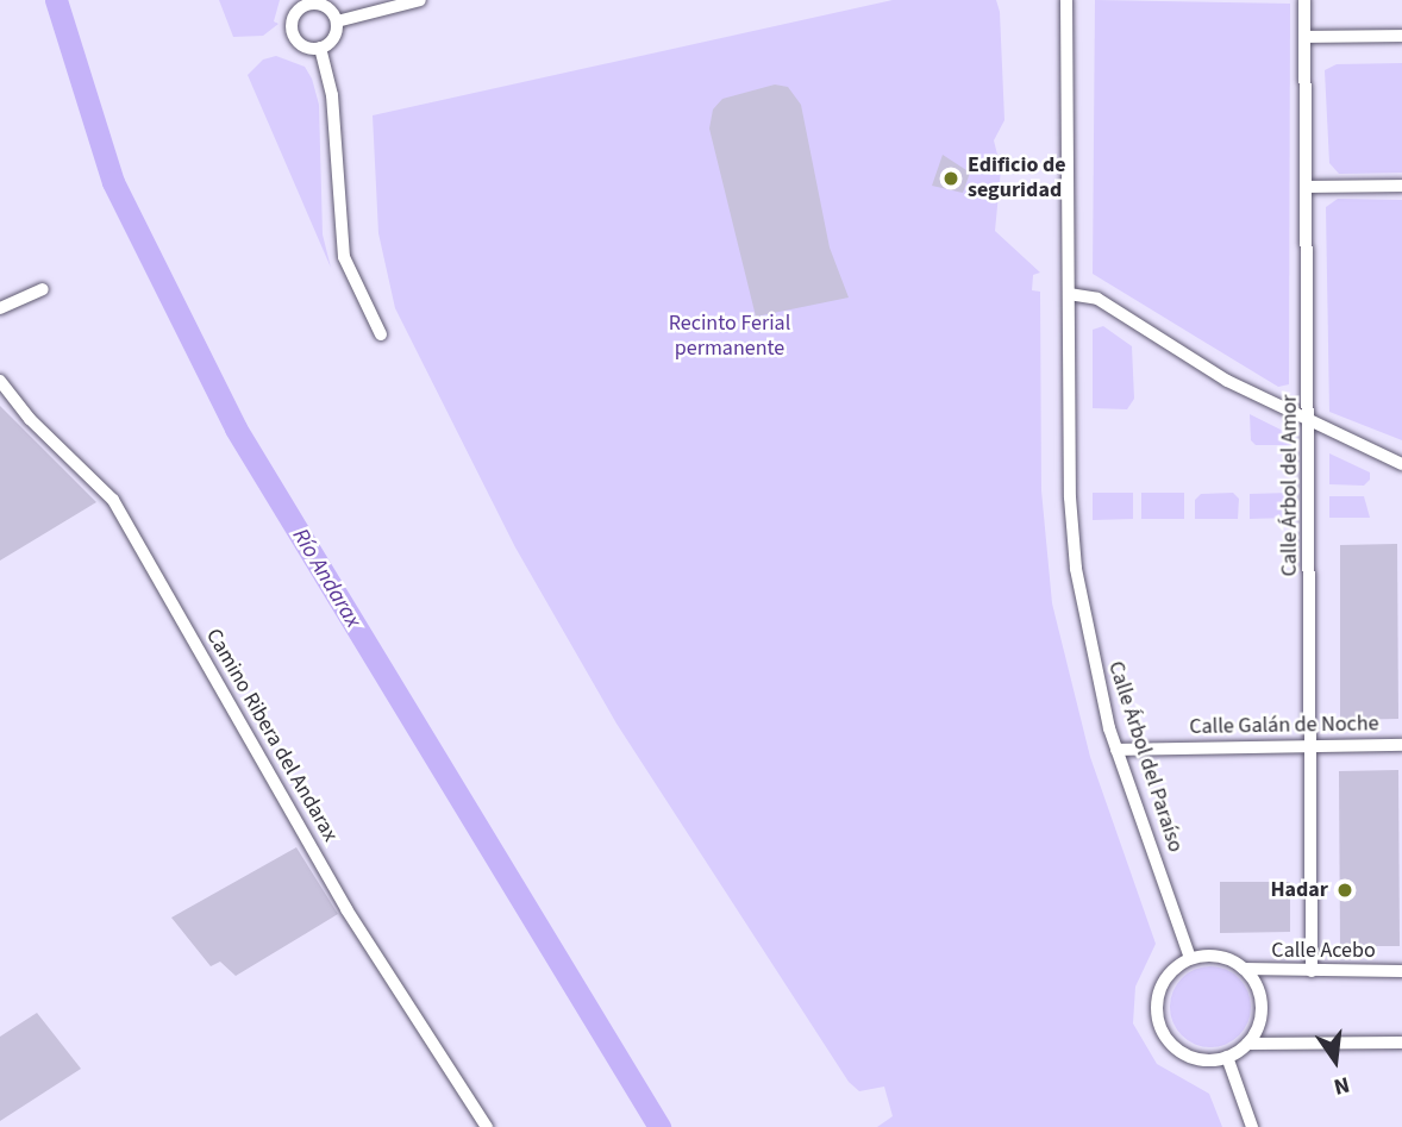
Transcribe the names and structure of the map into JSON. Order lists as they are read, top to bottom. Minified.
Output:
{"streets":{"street":["Calle Árbol del Amor","Calle Galán de Noche","Camino Ribera del Andarax","Calle Árbol del Paraíso","Calle Acebo"]},"crossings":[["Calle Árbol del Amor","Calle Galán de Noche"],["Calle Árbol del Amor","Calle Acebo"],["Calle Galán de Noche","Calle Árbol del Paraíso"],["Calle Árbol del Paraíso","Calle Acebo"]],"water":["Río Andarax"],"parks":["Recinto Ferial permanente"],"places":["Edificio de seguridad","Hadar"],"north":"bottom"}
